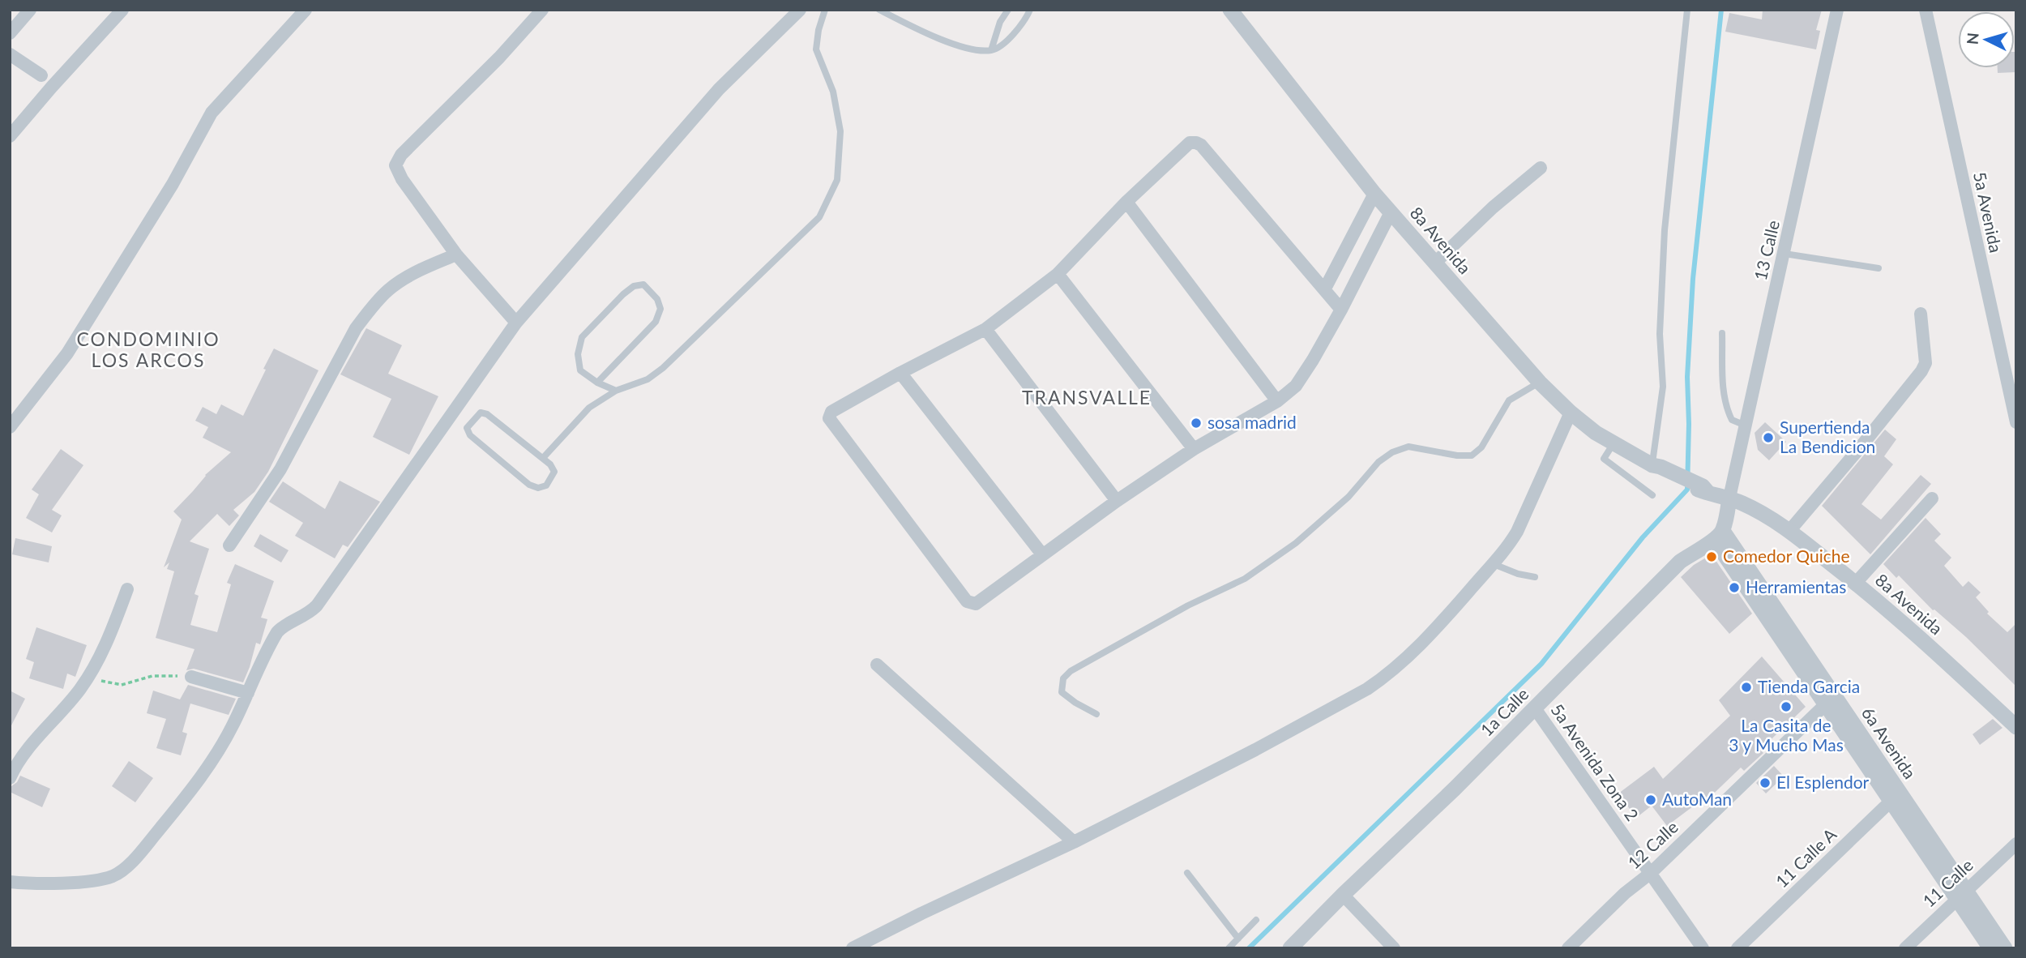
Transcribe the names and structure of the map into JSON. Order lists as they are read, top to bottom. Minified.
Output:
{"streets":{"street":["5a Avenida","8a Avenida","13 Calle","1a Calle","6a Avenida","5a Avenida Zona 2","12 Calle","11 Calle A","11 Calle"]},"crossings":[["8a Avenida","13 Calle"],["1a Calle","6a Avenida"],["1a Calle","5a Avenida Zona 2"],["6a Avenida","12 Calle"],["6a Avenida","11 Calle A"],["6a Avenida","11 Calle"],["5a Avenida Zona 2","12 Calle"]],"districts":["CONDOMINIO LOS ARCOS","TRANSVALLE"],"places":["sosa madrid","Supertienda La Bendicion","Comedor Quiche","Herramientas","Tienda Garcia","La Casita de 3 y Mucho Mas","El Esplendor","AutoMan"],"north":"left"}
